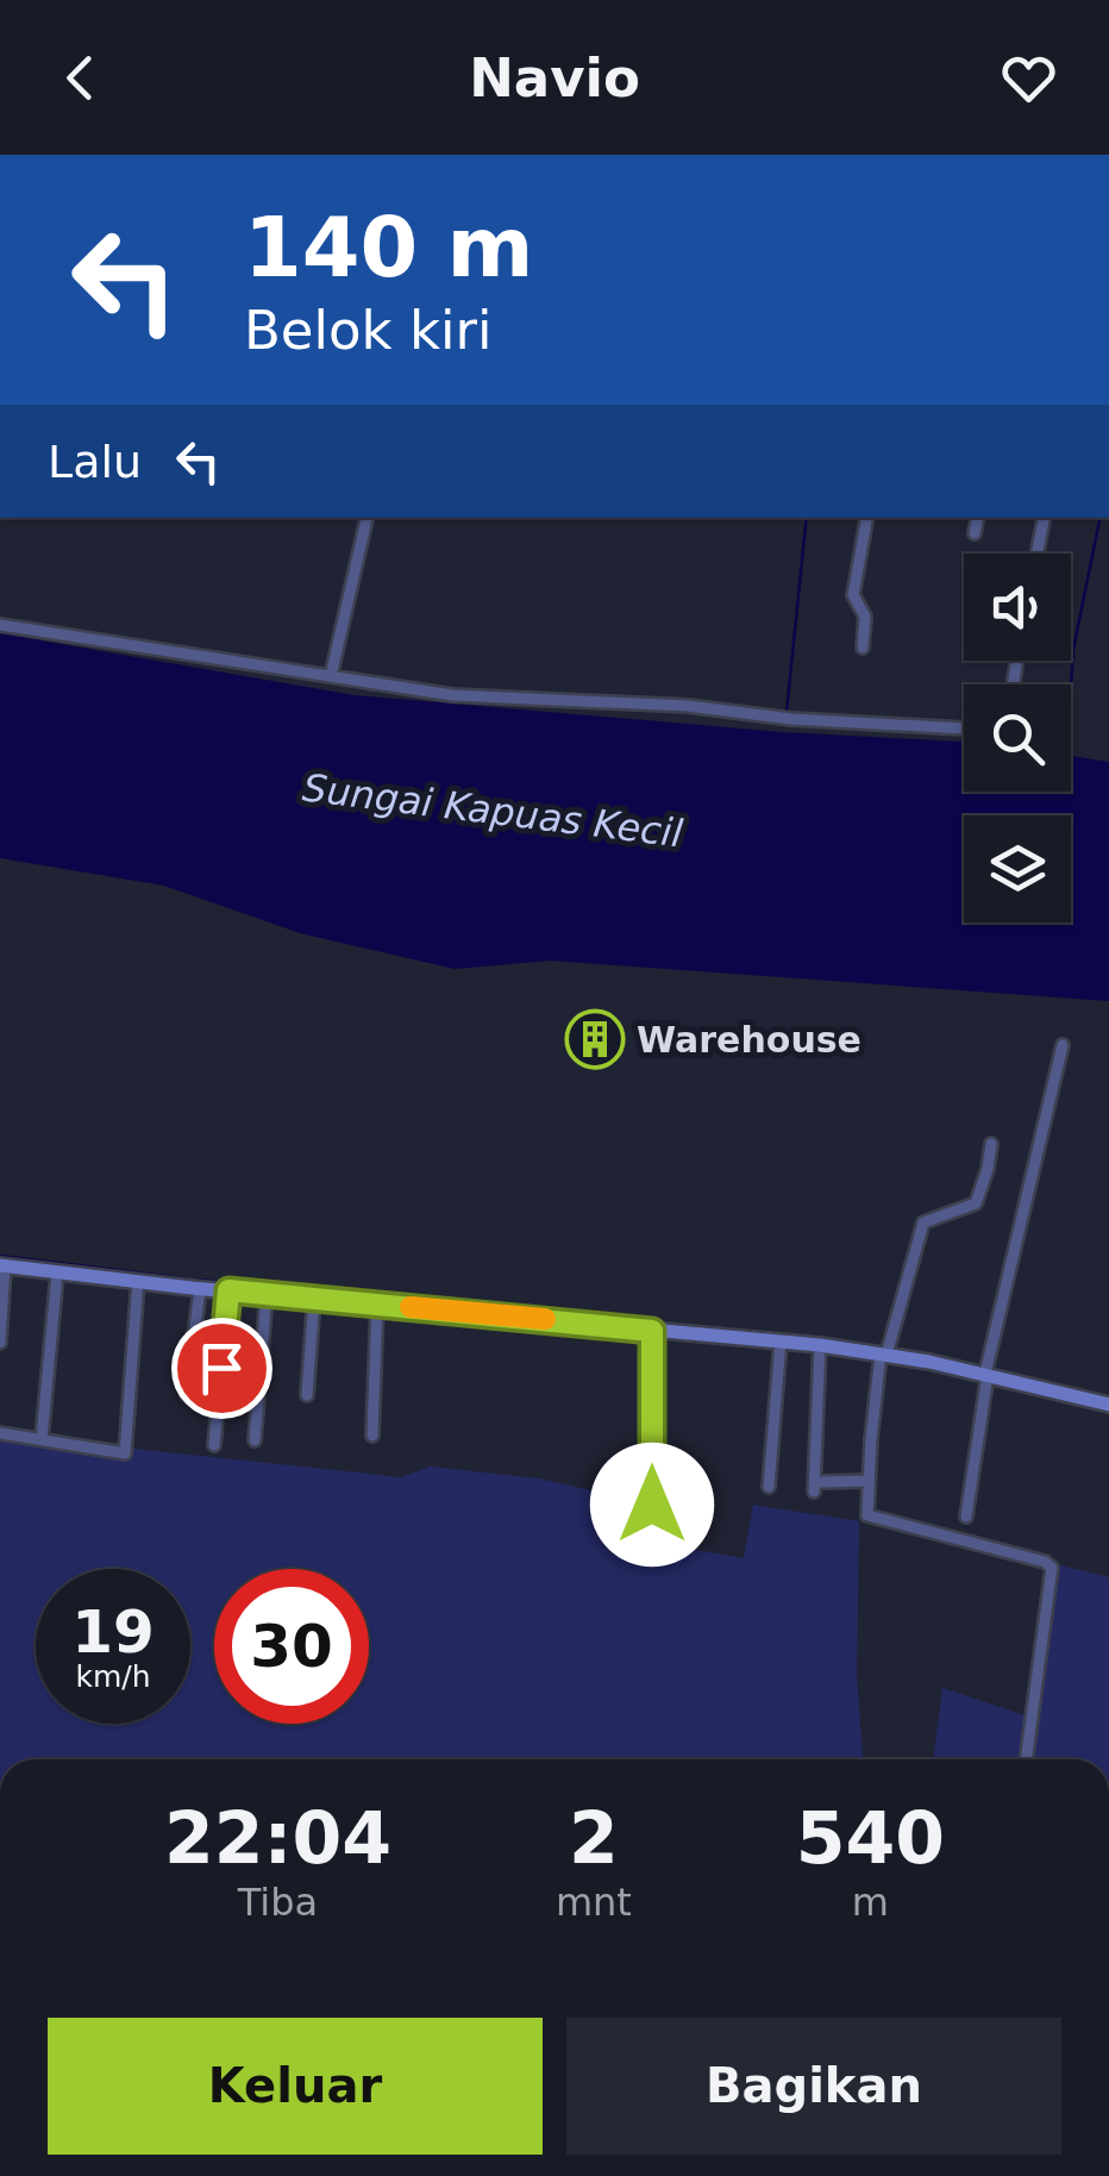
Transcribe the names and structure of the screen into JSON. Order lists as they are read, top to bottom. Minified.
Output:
{"water":["Sungai Kapuas Kecil"],"places":{"building":["Warehouse"]},"page":{"header":"Navio","turn":["140 m","Belok kiri"],"then":"Lalu","speed":"19 km/h","limit":"30","eta":["22:04","Tiba","2","mnt","540","m"],"buttons":["Keluar","Bagikan"]}}
